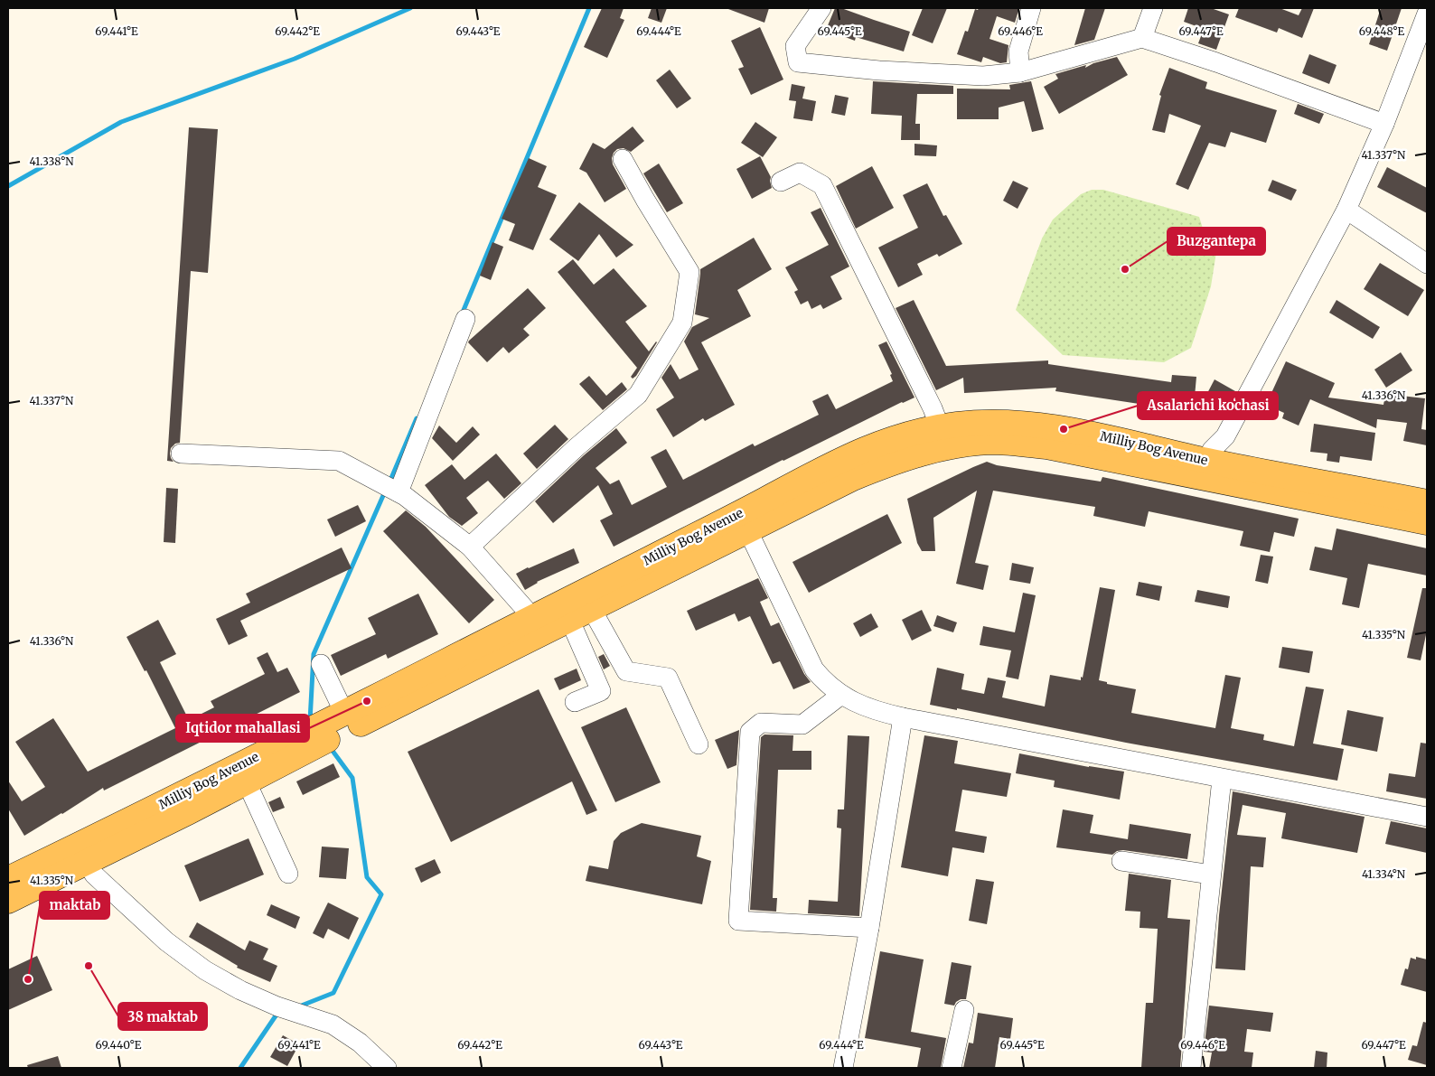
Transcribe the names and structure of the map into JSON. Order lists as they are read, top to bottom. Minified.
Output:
{"streets":{"main road":["Milliy Bog Avenue"]},"places":["Buzgantepa","Asalarichi koʻchasi","Iqtidor mahallasi","38 maktab","maktab"],"coordinates":["69.441°E","69.442°E","69.443°E","69.444°E","69.445°E","69.446°E","69.447°E","69.448°E","41.337°N","41.338°N","41.336°N","41.335°N","41.334°N","69.440°E"]}
